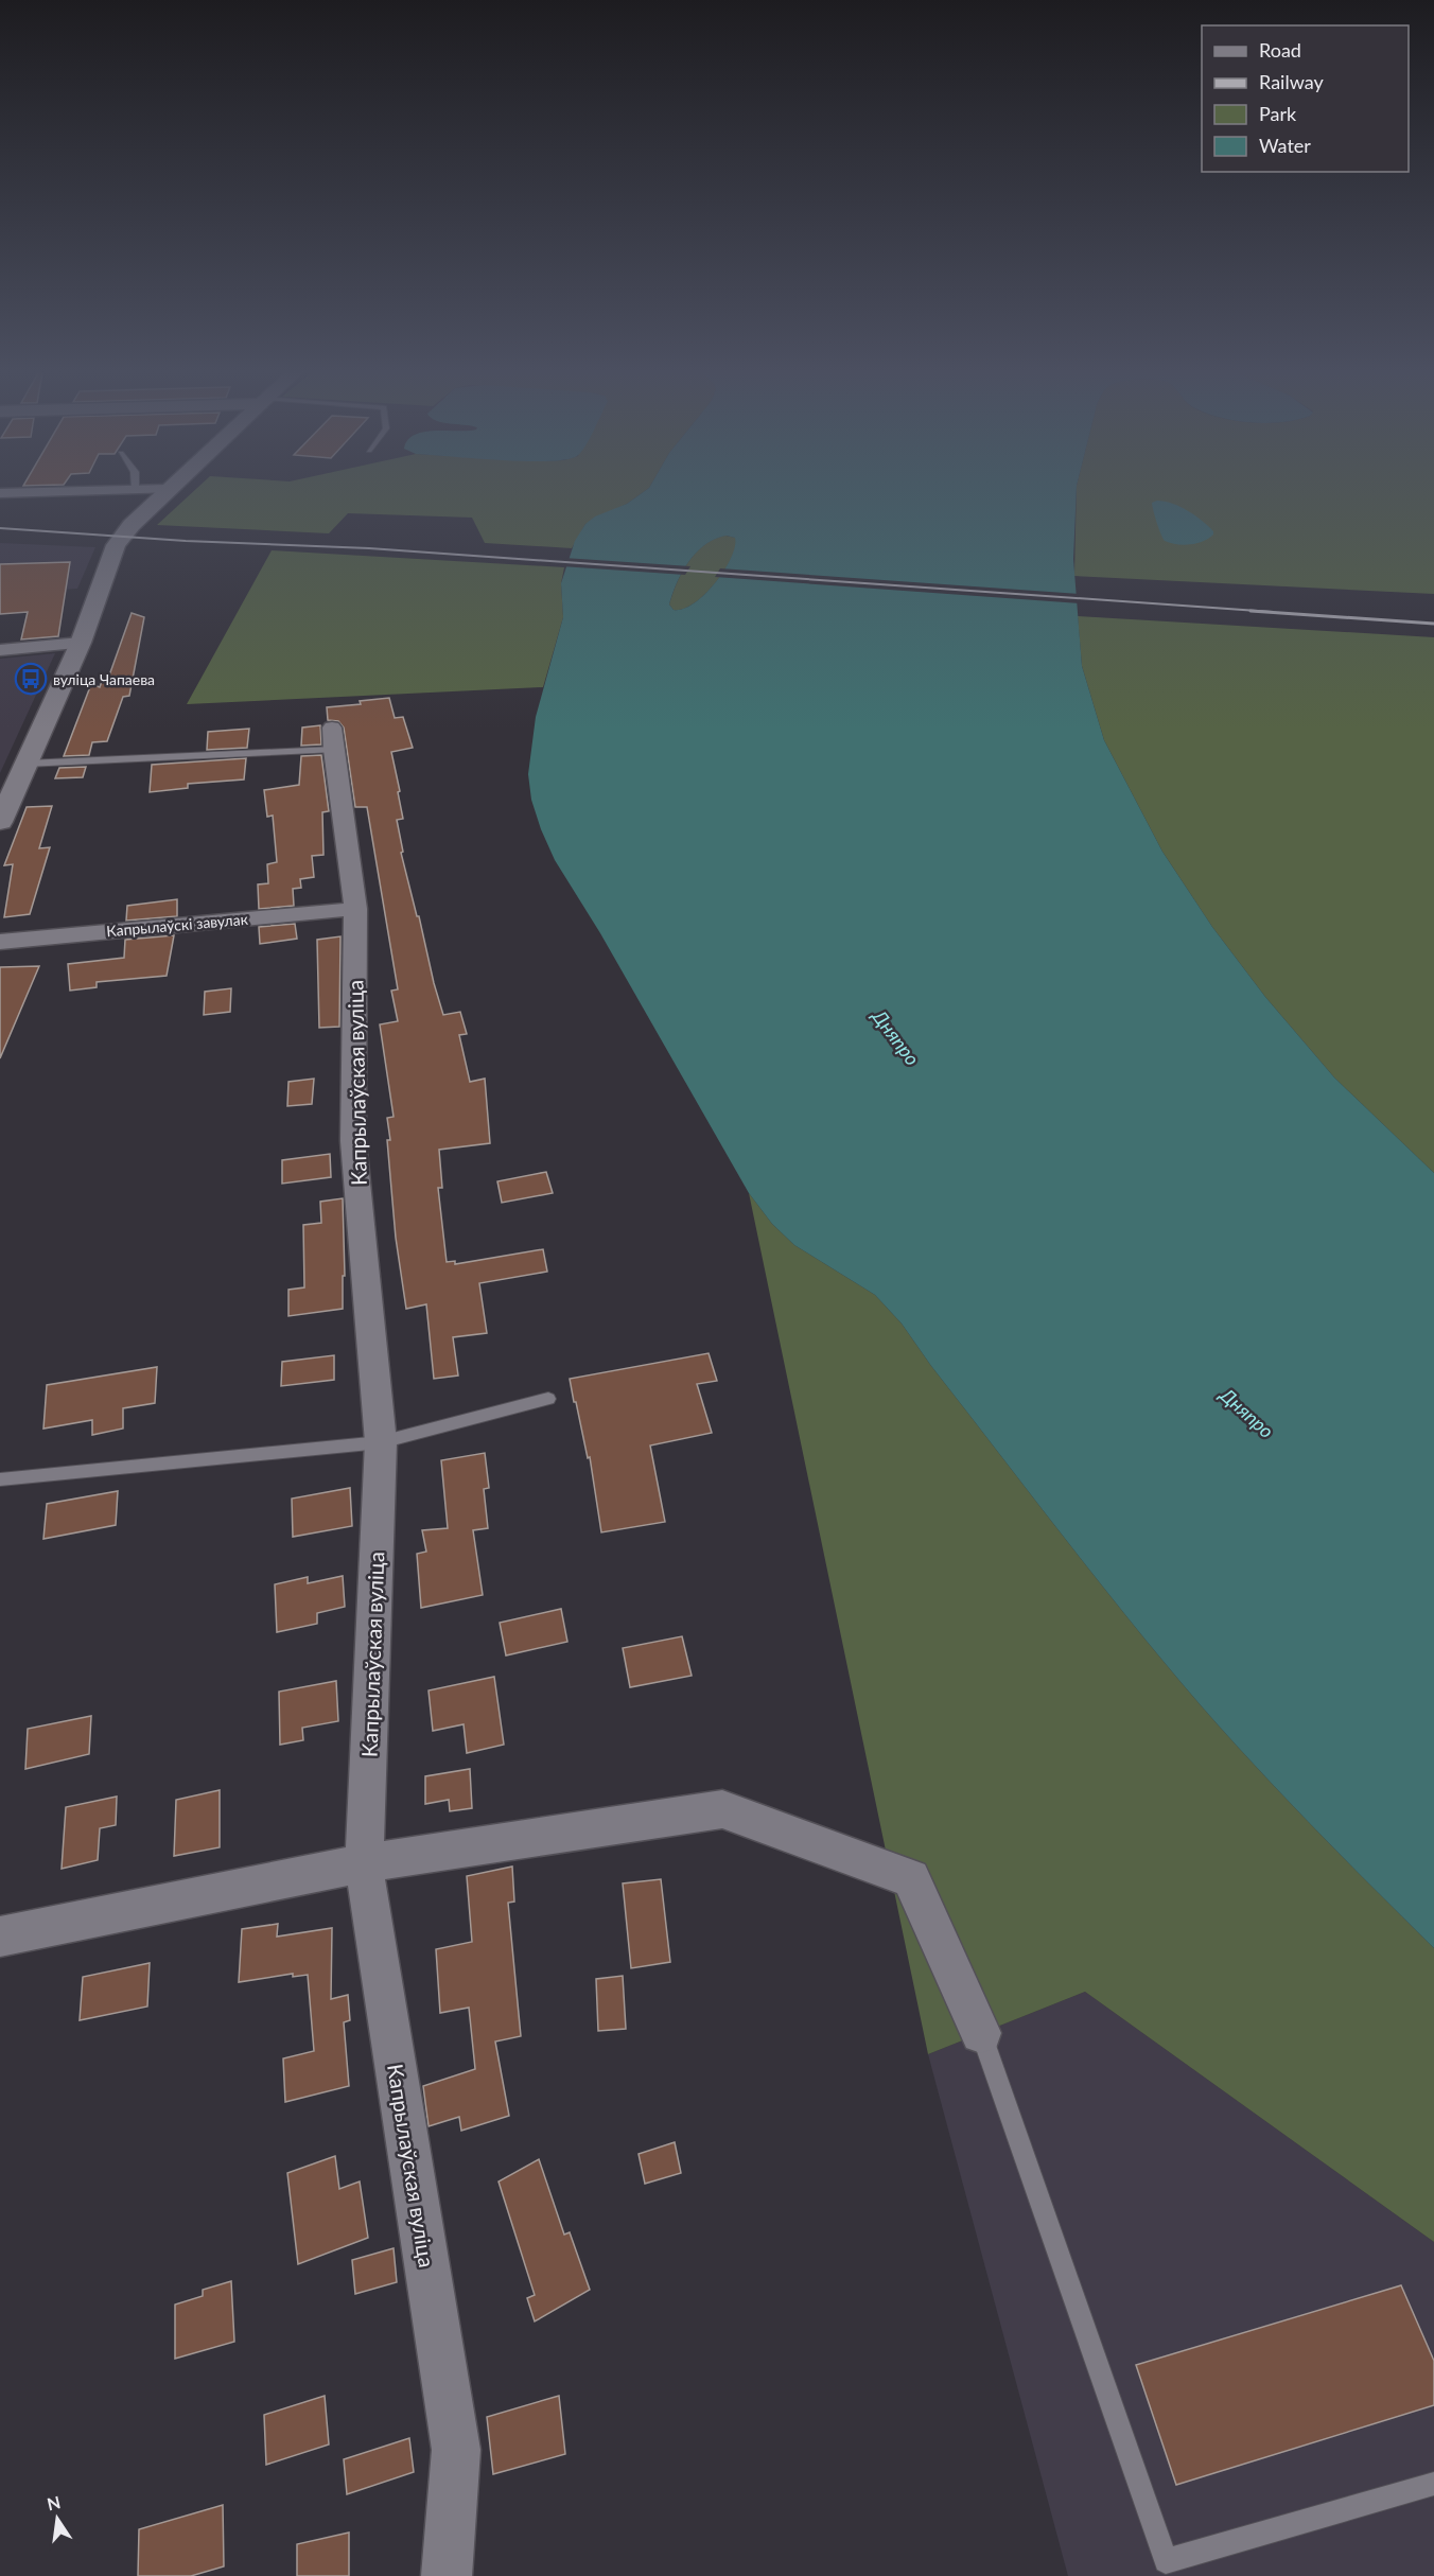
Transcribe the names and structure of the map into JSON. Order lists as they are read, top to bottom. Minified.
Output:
{"streets":{"street":["Капрылаўскі завулак","Капрылаўская вуліца"]},"crossings":[["Капрылаўскі завулак","Капрылаўская вуліца"]],"water":["Дняпро"],"places":{"bus stop":["вуліца Чапаева"]},"legend":["Road","Railway","Park","Water"],"north":"top"}
